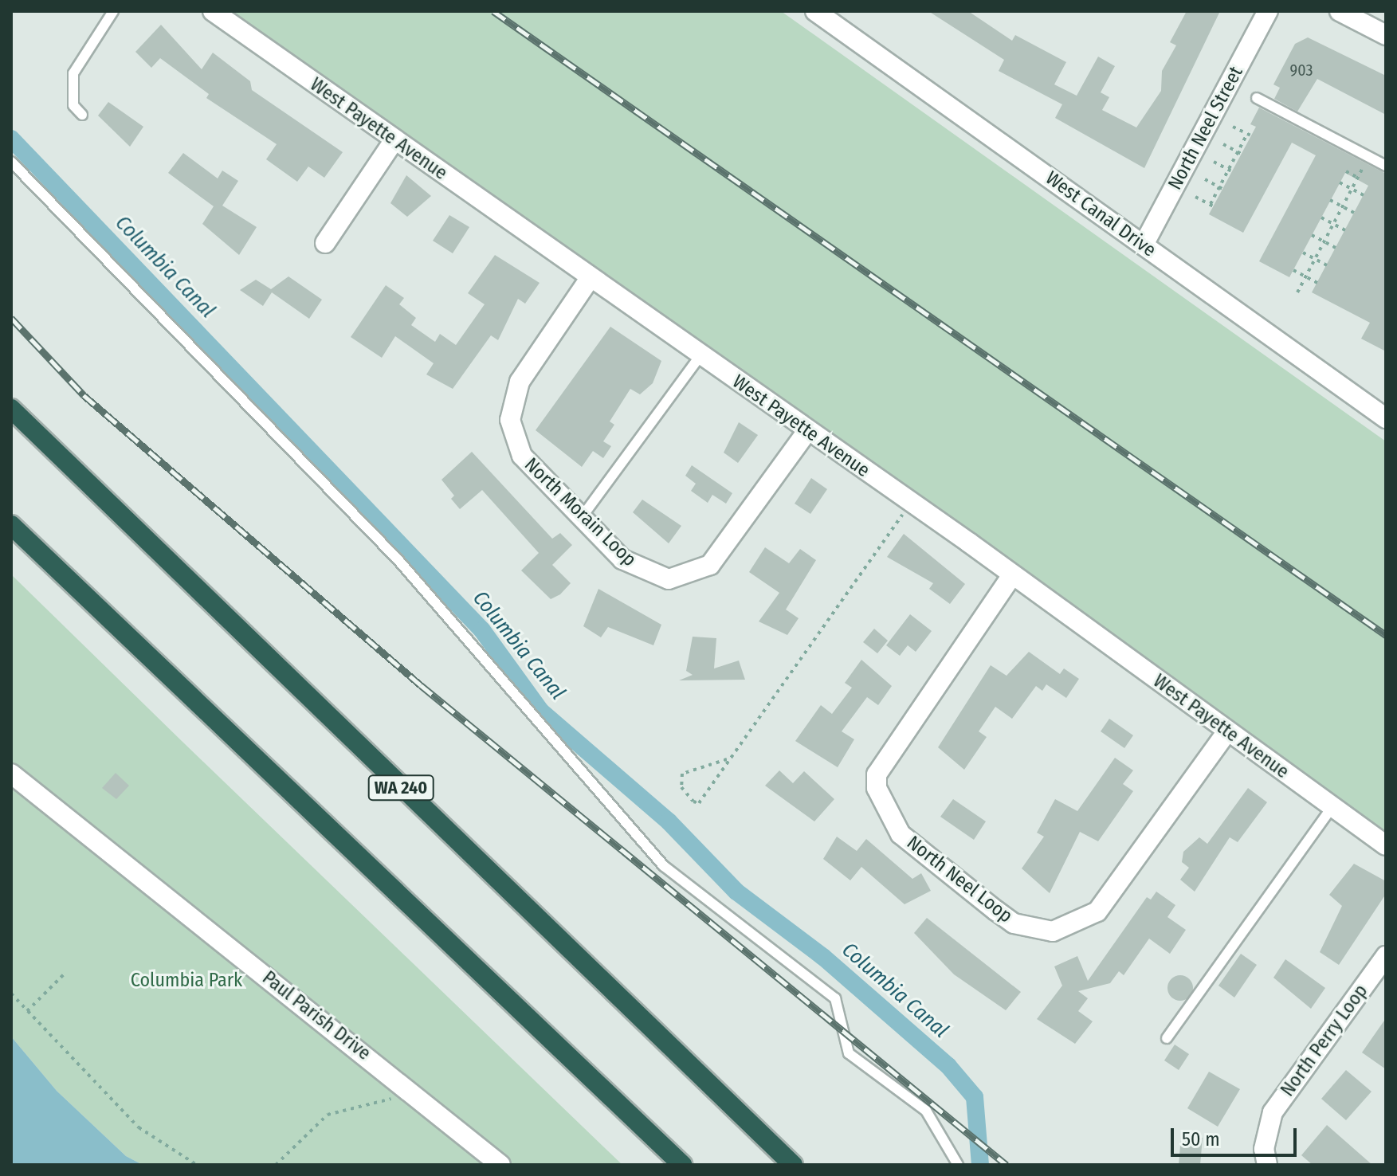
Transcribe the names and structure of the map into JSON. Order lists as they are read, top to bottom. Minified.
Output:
{"streets":{"highway":["WA 240"],"street":["North Neel Street","West Payette Avenue","West Canal Drive","North Morain Loop","North Neel Loop","Paul Parish Drive","North Perry Loop"]},"crossings":[["North Neel Street","West Canal Drive"],["West Payette Avenue","North Morain Loop"],["West Payette Avenue","North Neel Loop"]],"water":["Columbia Canal"],"parks":["Columbia Park"],"house_numbers":["903"],"scale_bar":"50 m"}
